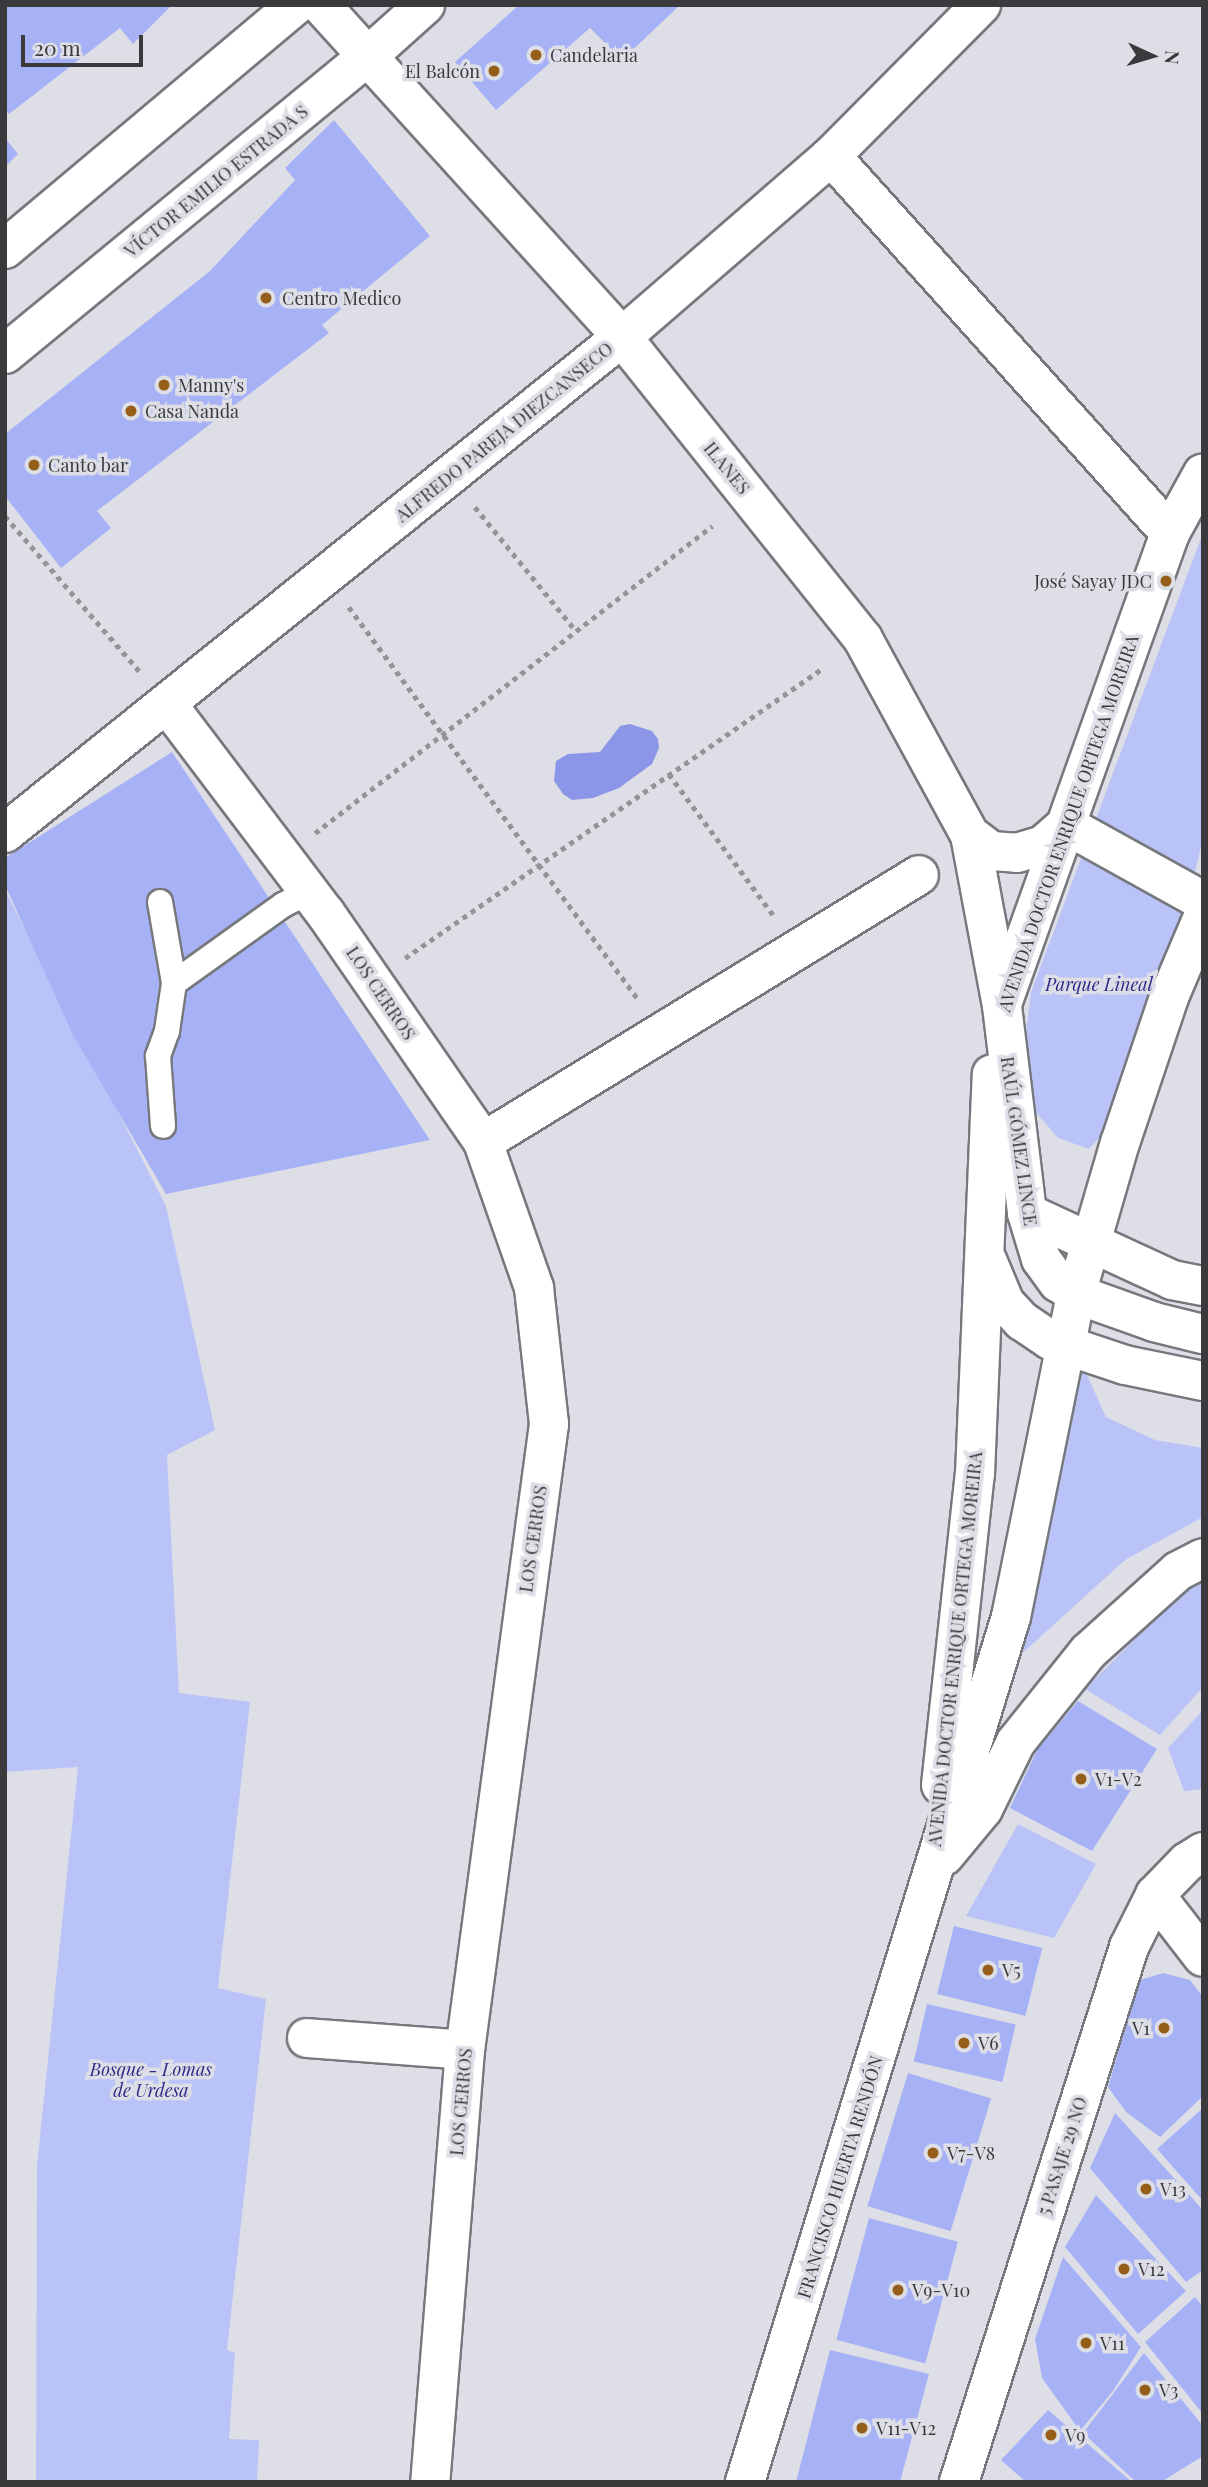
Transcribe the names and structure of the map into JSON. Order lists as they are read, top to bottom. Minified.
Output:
{"streets":{"street":["VÍCTOR EMILIO ESTRADA S","ALFREDO PAREJA DIEZCANSECO","ILANES","AVENIDA DOCTOR ENRIQUE ORTEGA MOREIRA","LOS CERROS","RAÚL GÓMEZ LINCE","5 PASAJE 29 NO","FRANCISCO HUERTA RENDÓN"]},"crossings":[["VÍCTOR EMILIO ESTRADA S","ILANES"],["ALFREDO PAREJA DIEZCANSECO","ILANES"],["ALFREDO PAREJA DIEZCANSECO","LOS CERROS"],["ILANES","AVENIDA DOCTOR ENRIQUE ORTEGA MOREIRA"],["ILANES","RAÚL GÓMEZ LINCE"],["AVENIDA DOCTOR ENRIQUE ORTEGA MOREIRA","RAÚL GÓMEZ LINCE"],["AVENIDA DOCTOR ENRIQUE ORTEGA MOREIRA","FRANCISCO HUERTA RENDÓN"]],"parks":["Parque Lineal","Bosque - Lomas de Urdesa"],"places":["Candelaria","El Balcón","Centro Medico","Manny's","Casa Nanda","Canto bar","José Sayay JDC","V1-V2","V5","V1","V6","V7-V8","V13","V12","V9-V10","V11","V3","V11-V12","V9"],"scale_bar":"20 m","north":"right"}
